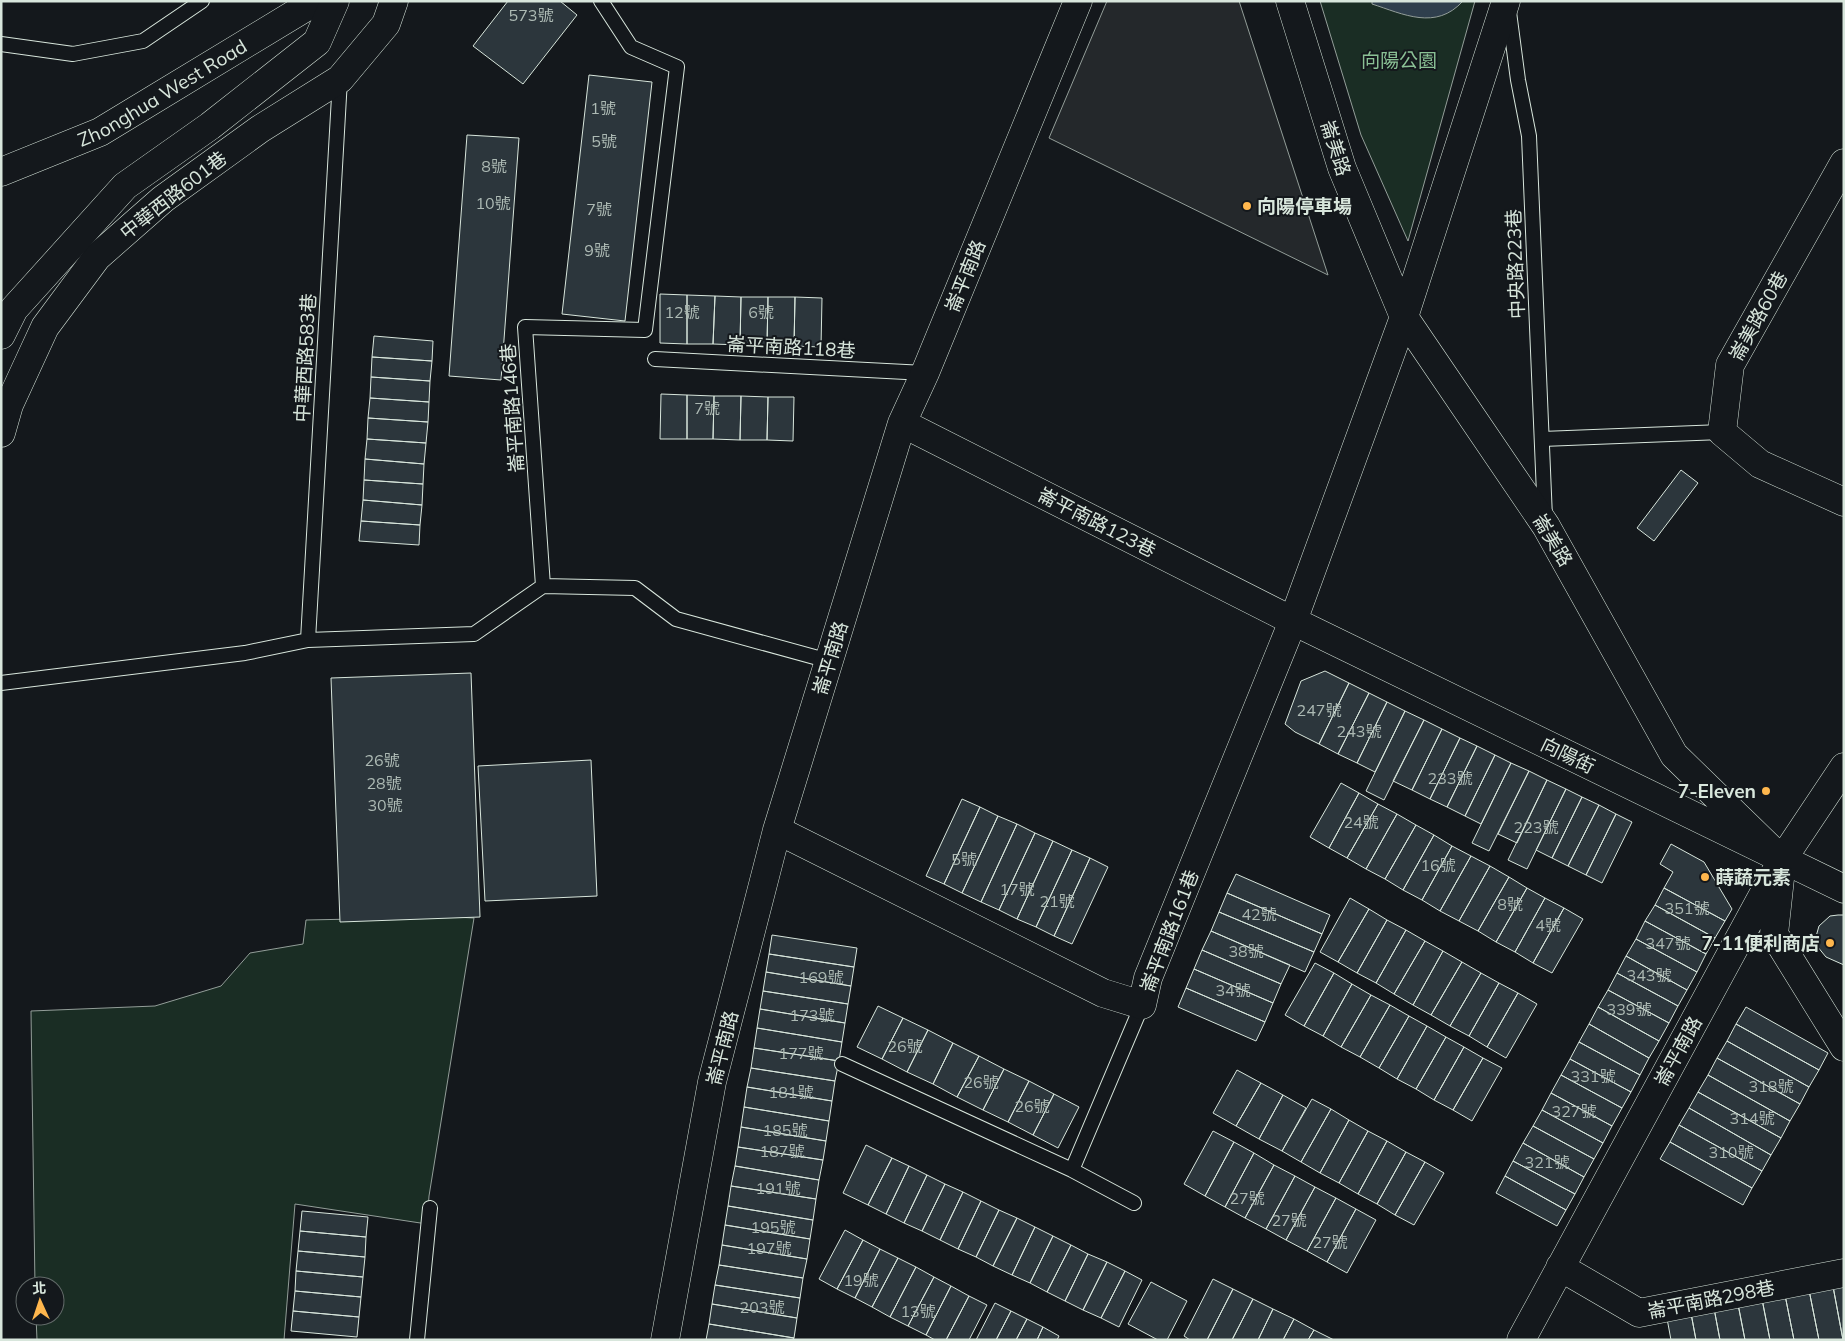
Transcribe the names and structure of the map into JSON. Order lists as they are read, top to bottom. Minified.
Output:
{"streets":{"main road":["Zhonghua West Road","崙美路","中華西路601巷","崙平南路","崙美路60巷","崙平南路123巷","向陽街","崙平南路161巷","崙平南路298巷"],"lane":["中央路223巷","崙平南路118巷","中華西路583巷","崙平南路146巷"]},"crossings":[["崙美路","中央路223巷"],["崙美路","崙平南路"],["崙美路","向陽街"],["崙美路","崙平南路161巷"],["中華西路601巷","中華西路583巷"],["中央路223巷","崙平南路161巷"],["崙平南路","崙平南路118巷"],["崙平南路","崙平南路123巷"],["崙平南路","向陽街"],["崙平南路","崙平南路161巷"],["崙平南路","崙平南路298巷"],["崙平南路123巷","向陽街"],["崙平南路123巷","崙平南路161巷"],["向陽街","崙平南路161巷"]],"parks":["向陽公園"],"places":["向陽停車場","7-Eleven","蒔蔬元素","7-11便利商店"],"house_numbers":["573號","1號","5號","8號","10號","7號","9號","12號","6號","7號","247號","243號","26號","233號","28號","30號","24號","223號","5號","16號","17號","21號","8號","351號","42號","4號","347號","38號","343號","169號","34號","339號","173號","26號","177號","331號","26號","318號","181號","26號","327號","314號","185號","187號","310號","321號","191號","27號","27號","195號","27號","197號","19號","203號","13號"],"north":"top"}
